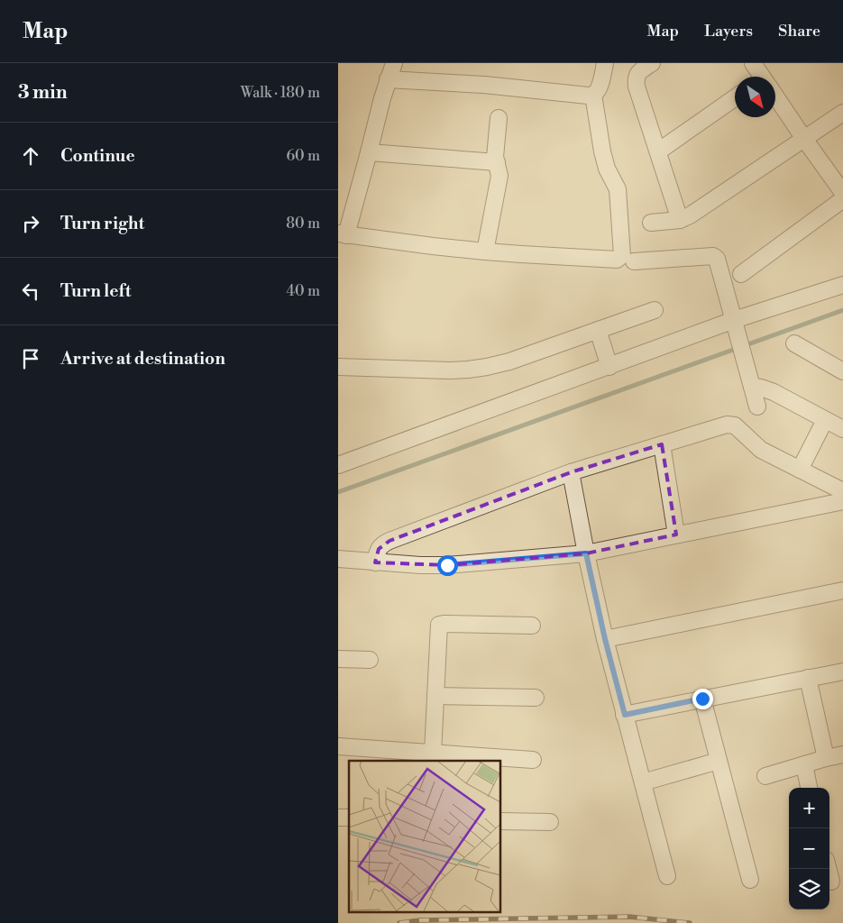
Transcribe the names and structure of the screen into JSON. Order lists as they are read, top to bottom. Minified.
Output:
{"north":"bottom right","page":{"header":"Map","nav":["Map","Layers","Share"],"heading":["3 min","Walk · 180 m"],"list":[["Continue","60 m"],["Turn right","80 m"],["Turn left","40 m"],"Arrive at destination"],"map_buttons":["+","−"]}}
